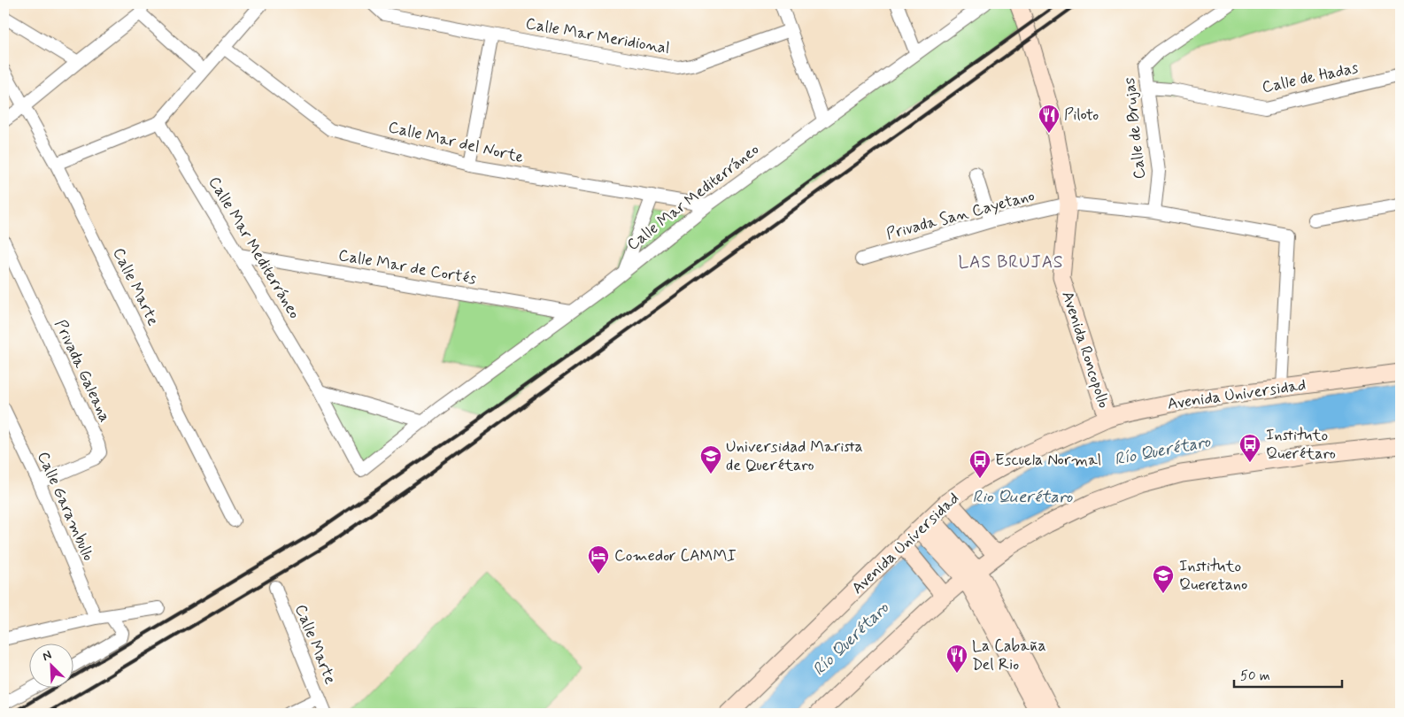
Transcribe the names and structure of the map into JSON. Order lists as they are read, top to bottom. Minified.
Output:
{"streets":{"main road":["Avenida Roncopollo","Avenida Universidad"],"street":["Calle Mar Meridional","Calle de Hadas","Calle de Brujas","Calle Mar del Norte","Calle Mar Mediterráneo","Privada San Cayetano","Calle Mar de Cortés","Calle Marte","Privada Galeana","Calle Garambullo"]},"crossings":[["Calle de Hadas","Calle de Brujas"],["Calle de Brujas","Privada San Cayetano"],["Calle Mar del Norte","Calle Mar Mediterráneo"],["Calle Mar Mediterráneo","Calle Mar de Cortés"],["Privada San Cayetano","Avenida Roncopollo"],["Privada San Cayetano","Avenida Universidad"],["Avenida Roncopollo","Avenida Universidad"],["Privada Galeana","Calle Garambullo"]],"districts":["LAS BRUJAS"],"water":["Río Querétaro","Rio Querétaro"],"places":{"restaurant":["Piloto","La Cabaña Del Rio"],"bus stop":["Instituto Querétaro","Escuela Normal"],"school or university":["Universidad Marista de Querétaro","Instituto Queretano"],"hotel":["Comedor CAMMI"]},"scale_bar":"50 m","north":"top left"}
